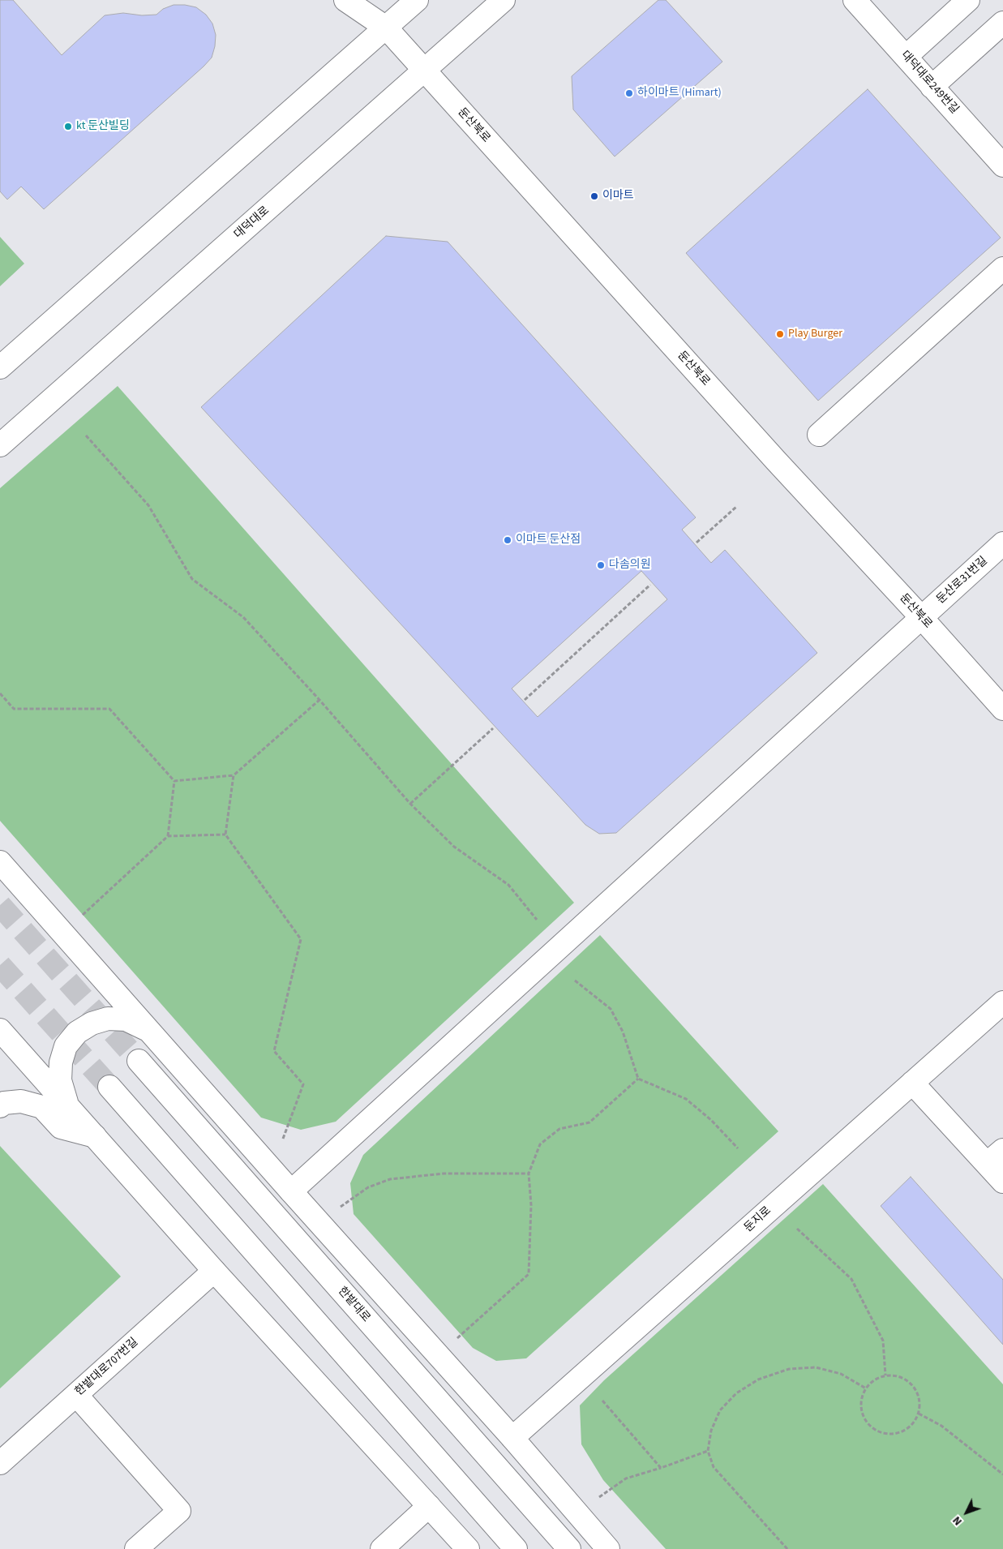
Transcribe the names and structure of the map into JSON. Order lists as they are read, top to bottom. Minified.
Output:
{"streets":{"main road":["대덕대로249번길","둔산북로","대덕대로","둔산로31번길","둔지로","한밭대로","한밭대로707번길"]},"crossings":[["둔산북로","대덕대로"],["둔산북로","둔산로31번길"]],"places":["하이마트 (Himart)","kt 둔산빌딩","이마트","Play Burger","이마트 둔산점","다솜의원"],"north":"bottom left"}
